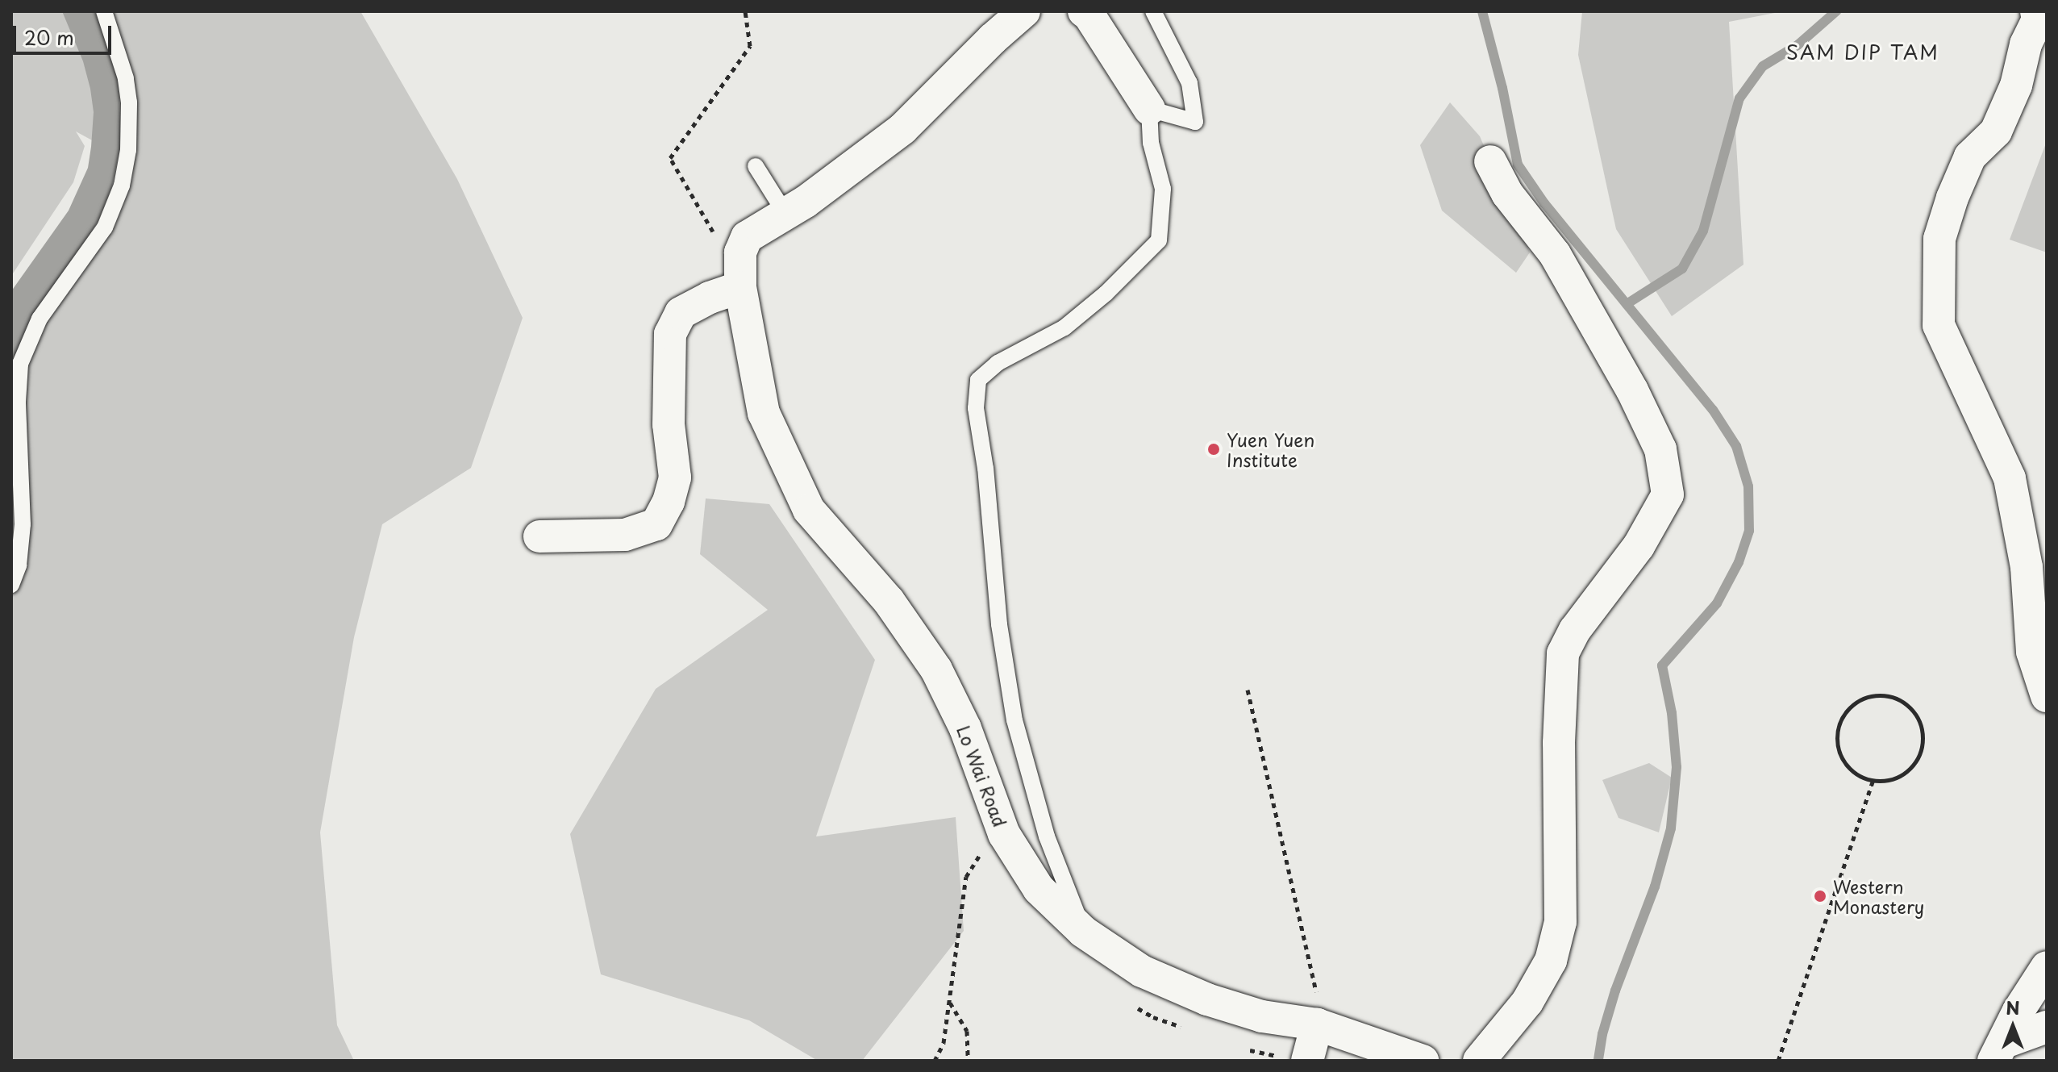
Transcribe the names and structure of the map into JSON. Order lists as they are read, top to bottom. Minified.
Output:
{"streets":{"street":["Lo Wai Road"]},"districts":["SAM DIP TAM"],"places":["Yuen Yuen Institute","Western Monastery"],"scale_bar":"20 m","north":"top"}
